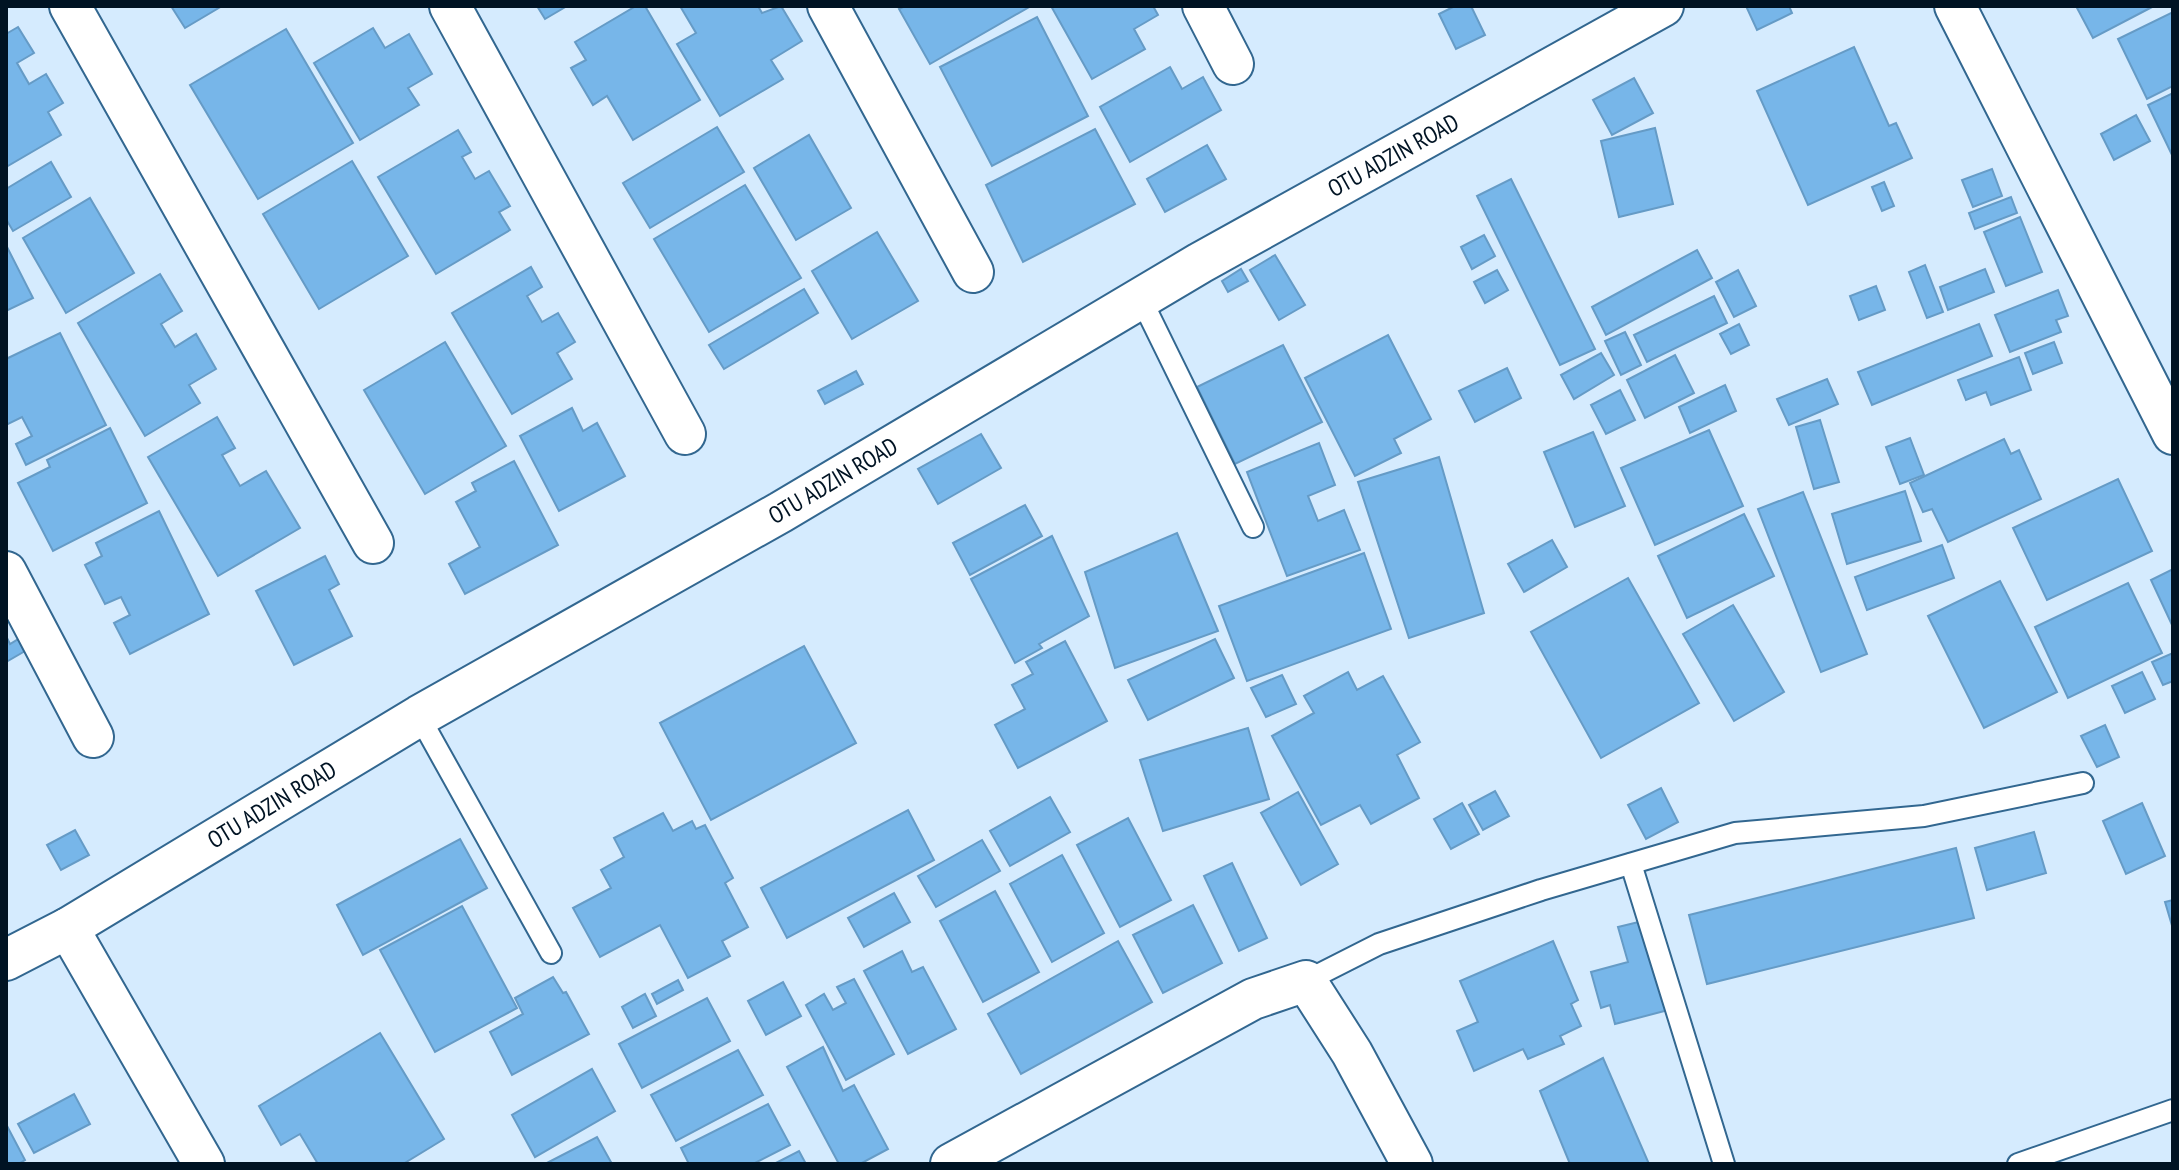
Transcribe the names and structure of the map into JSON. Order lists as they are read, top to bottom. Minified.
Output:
{"streets":{"street":["OTU ADZIN ROAD"]}}
